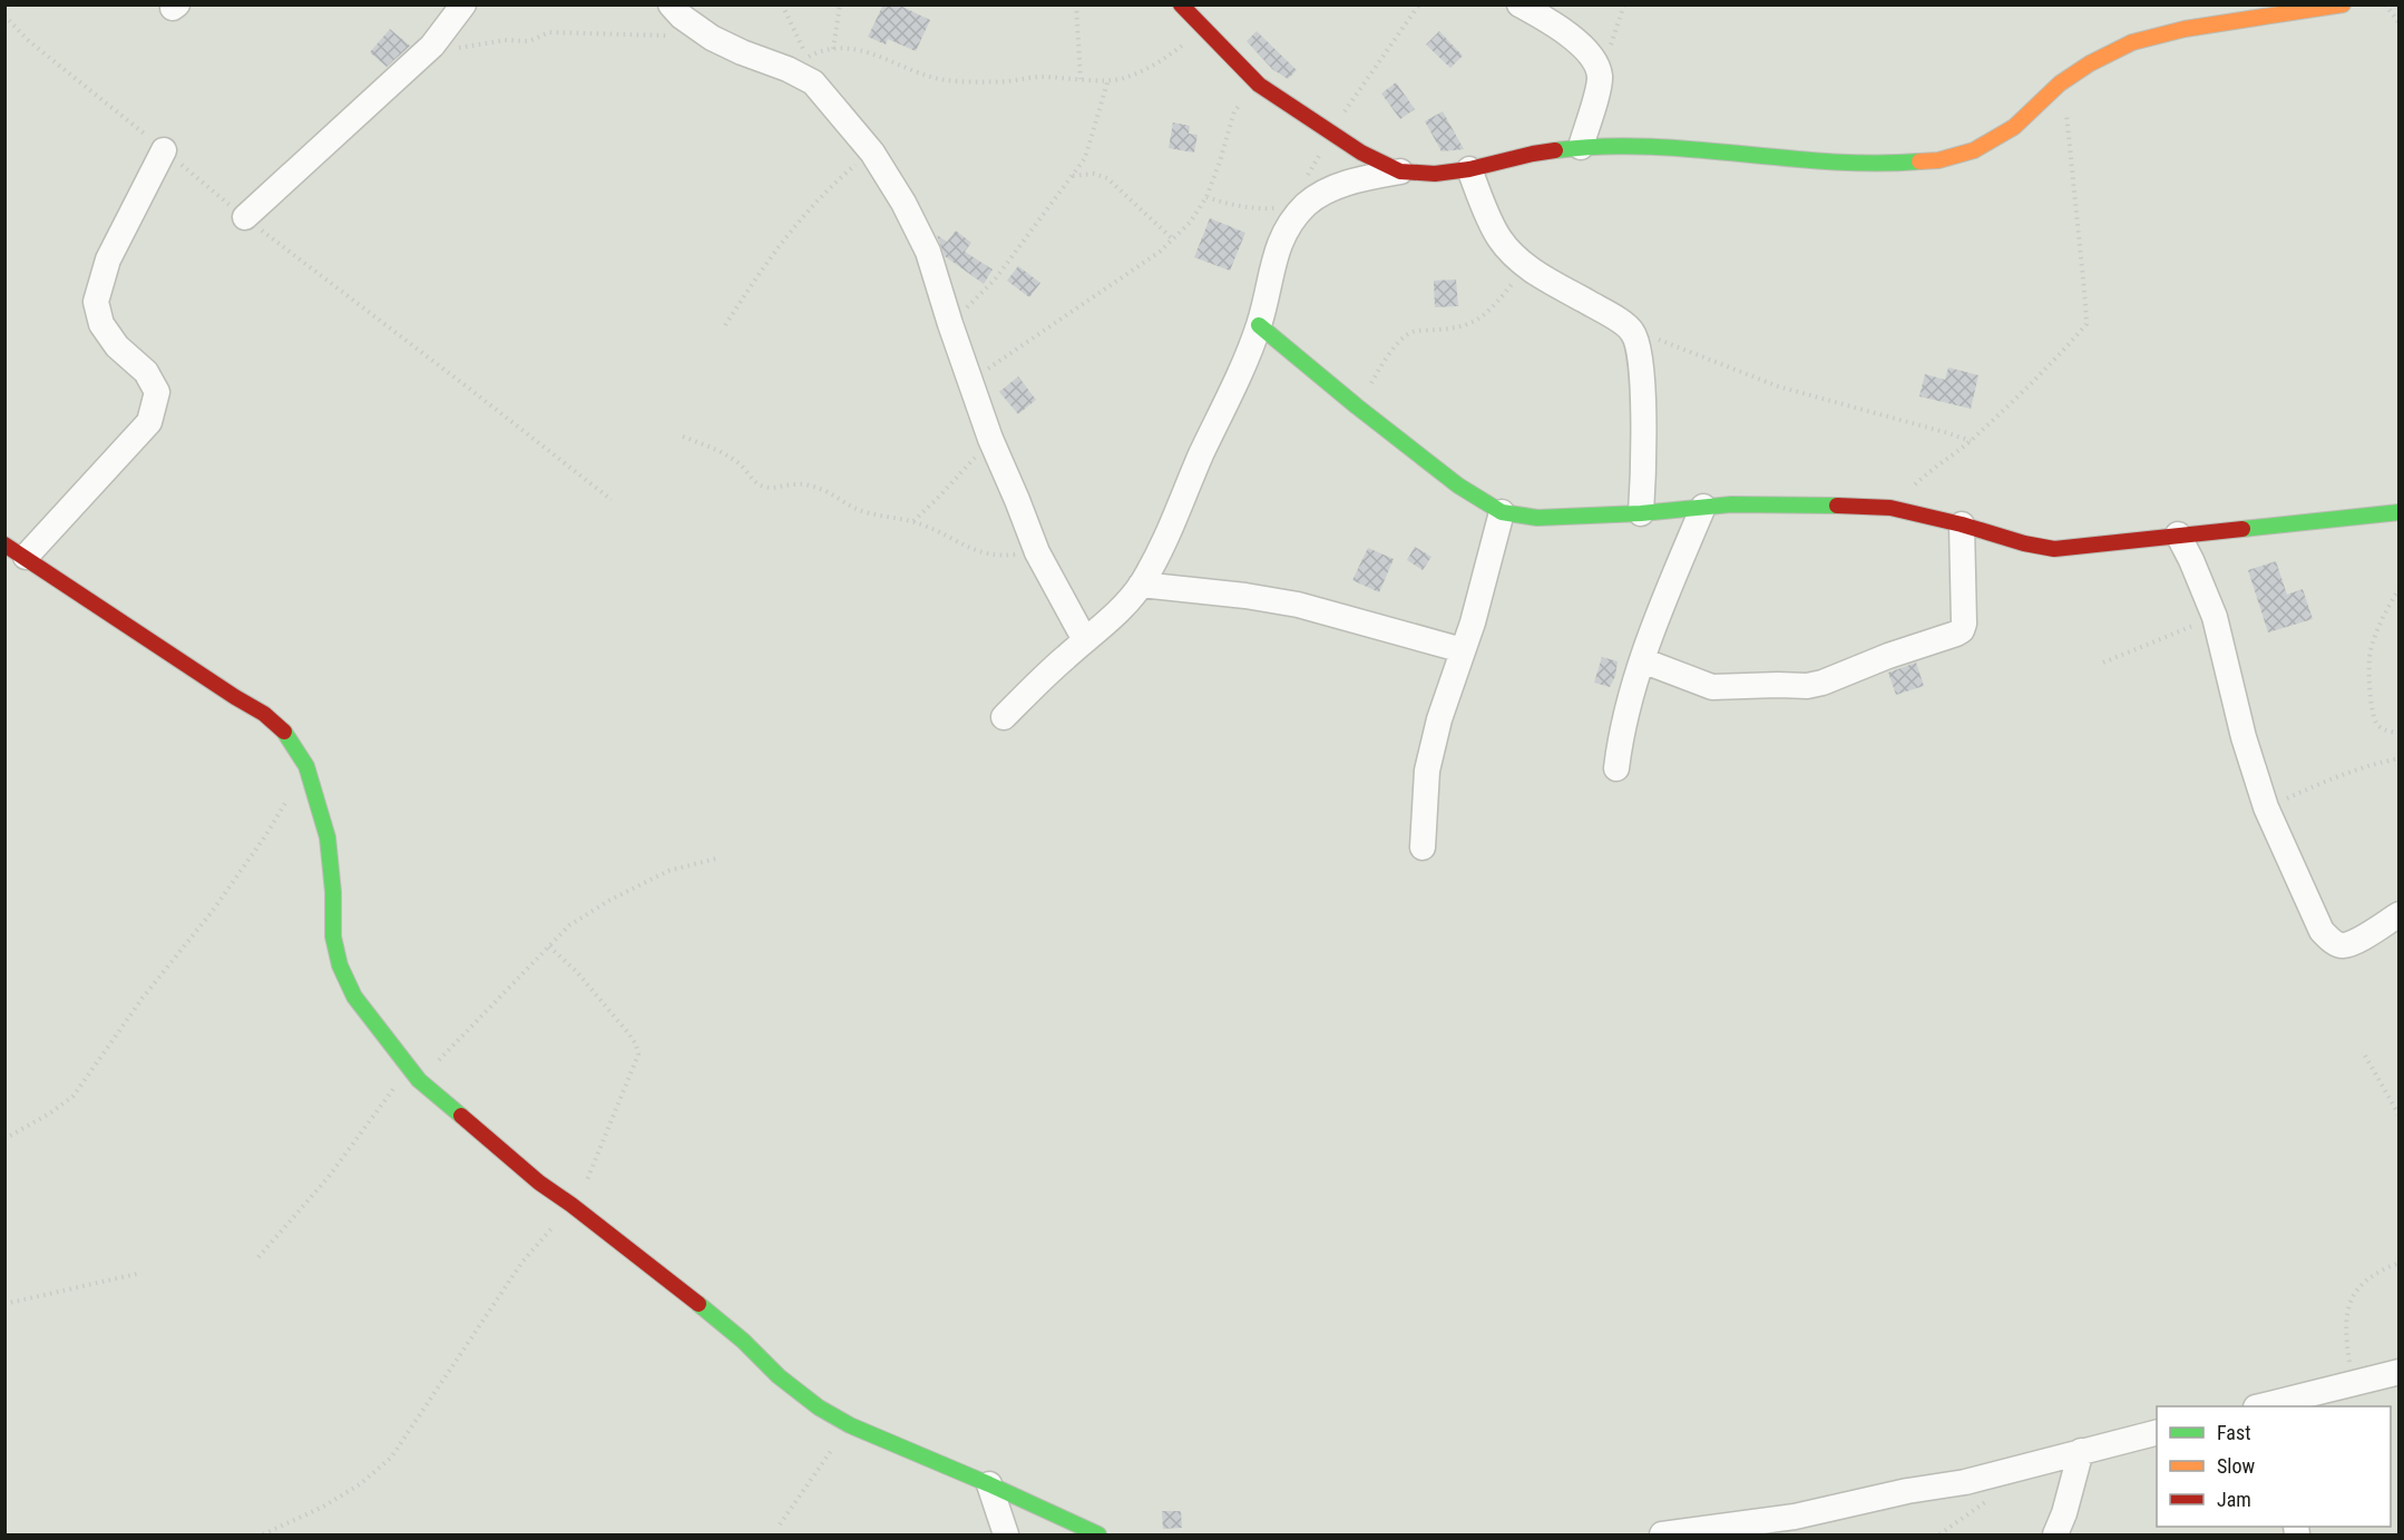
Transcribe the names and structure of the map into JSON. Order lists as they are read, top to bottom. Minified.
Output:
{"legend":["Fast","Slow","Jam"]}
